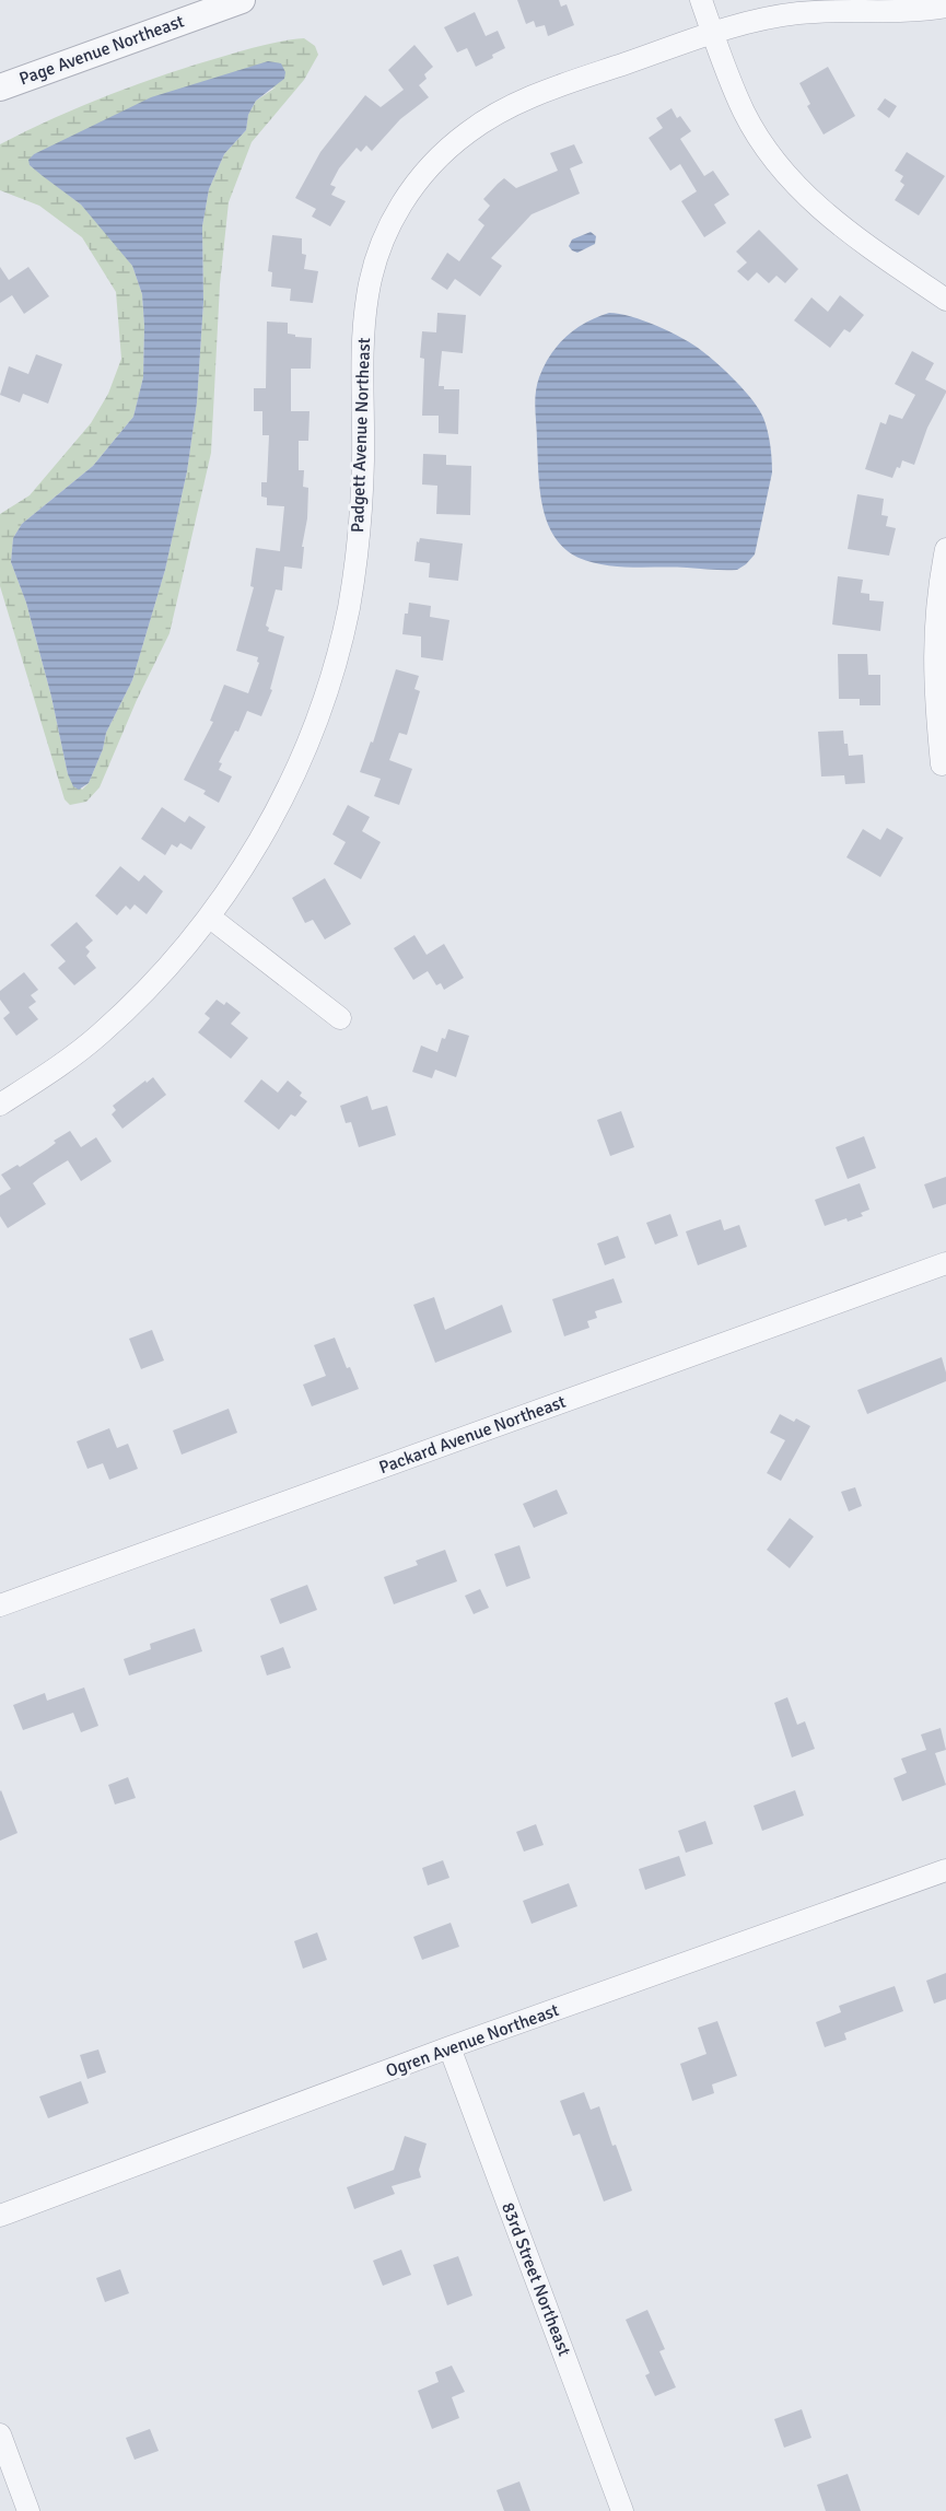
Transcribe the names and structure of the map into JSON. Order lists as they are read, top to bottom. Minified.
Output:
{"streets":{"street":["Page Avenue Northeast","Padgett Avenue Northeast","Packard Avenue Northeast","Ogren Avenue Northeast","83rd Street Northeast"]},"crossings":[["Ogren Avenue Northeast","83rd Street Northeast"]]}
